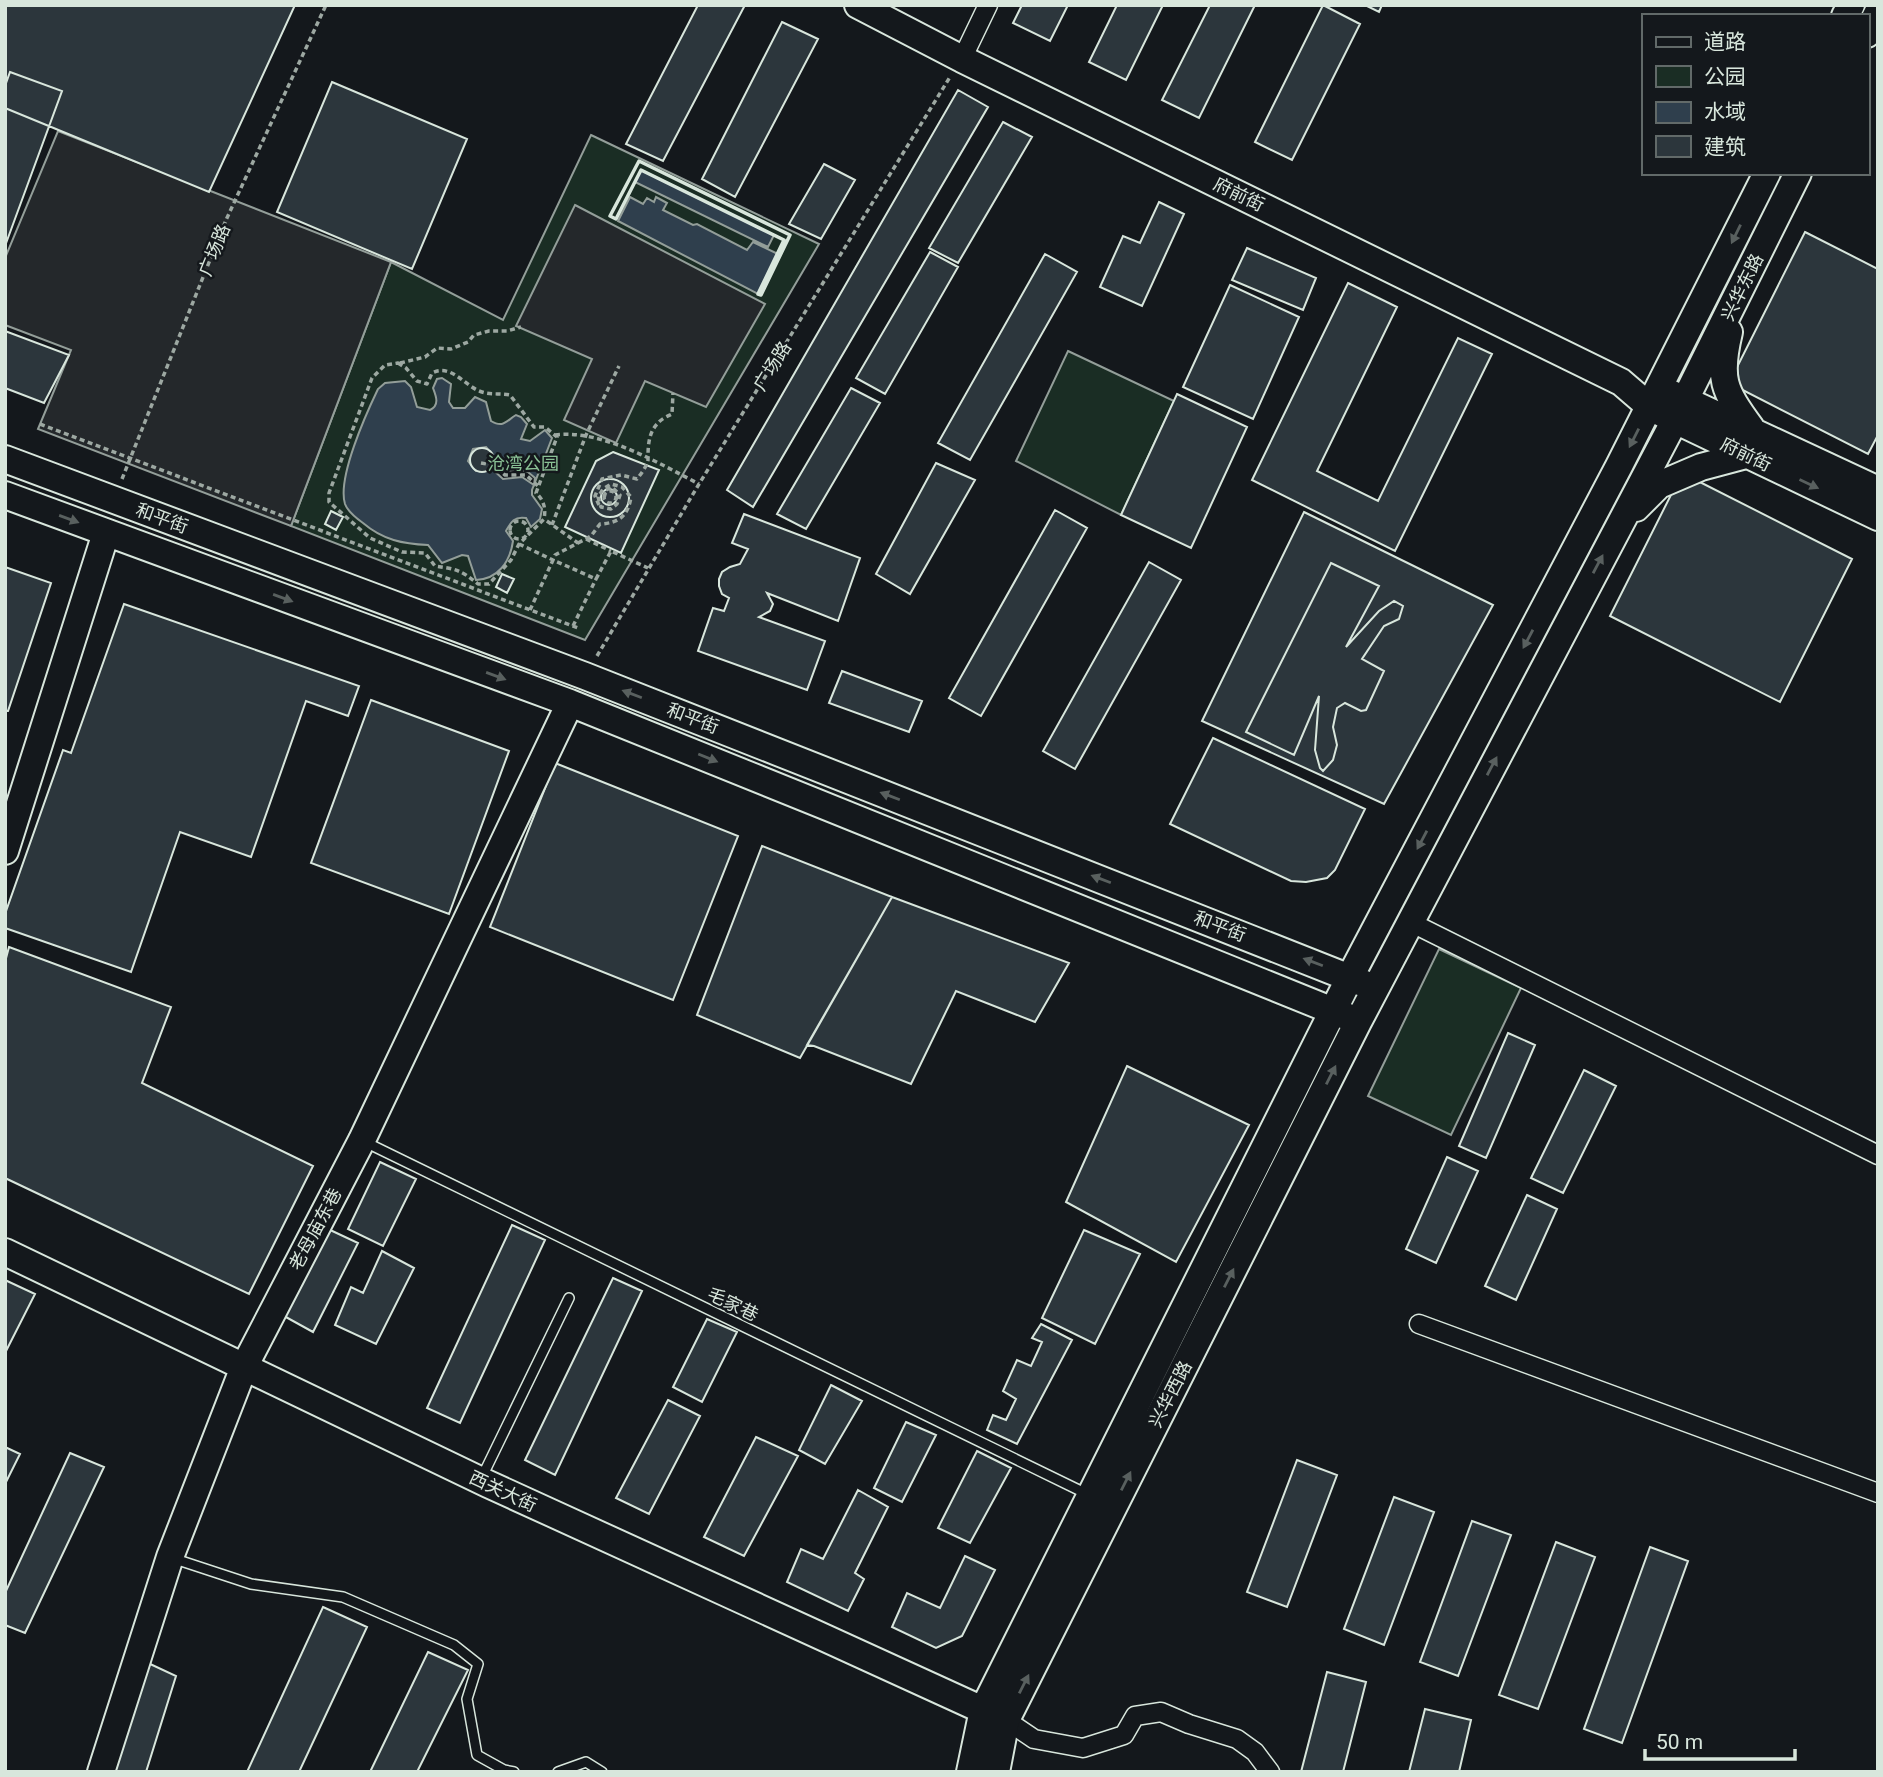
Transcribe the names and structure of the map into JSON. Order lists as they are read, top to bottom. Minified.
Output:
{"streets":{"main road":["府前街","兴华东路","和平街","老母庙东巷","兴华西路","西关大街"],"lane":["毛家巷"],"path":["广场路"]},"crossings":[["府前街","广场路"],["府前街","兴华东路"],["广场路","和平街"],["兴华东路","兴华西路"],["和平街","老母庙东巷"],["和平街","兴华西路"],["老母庙东巷","毛家巷"],["老母庙东巷","西关大街"],["兴华西路","西关大街"]],"parks":["沧湾公园"],"legend":["道路","公园","水域","建筑"],"scale_bar":"50 m"}
